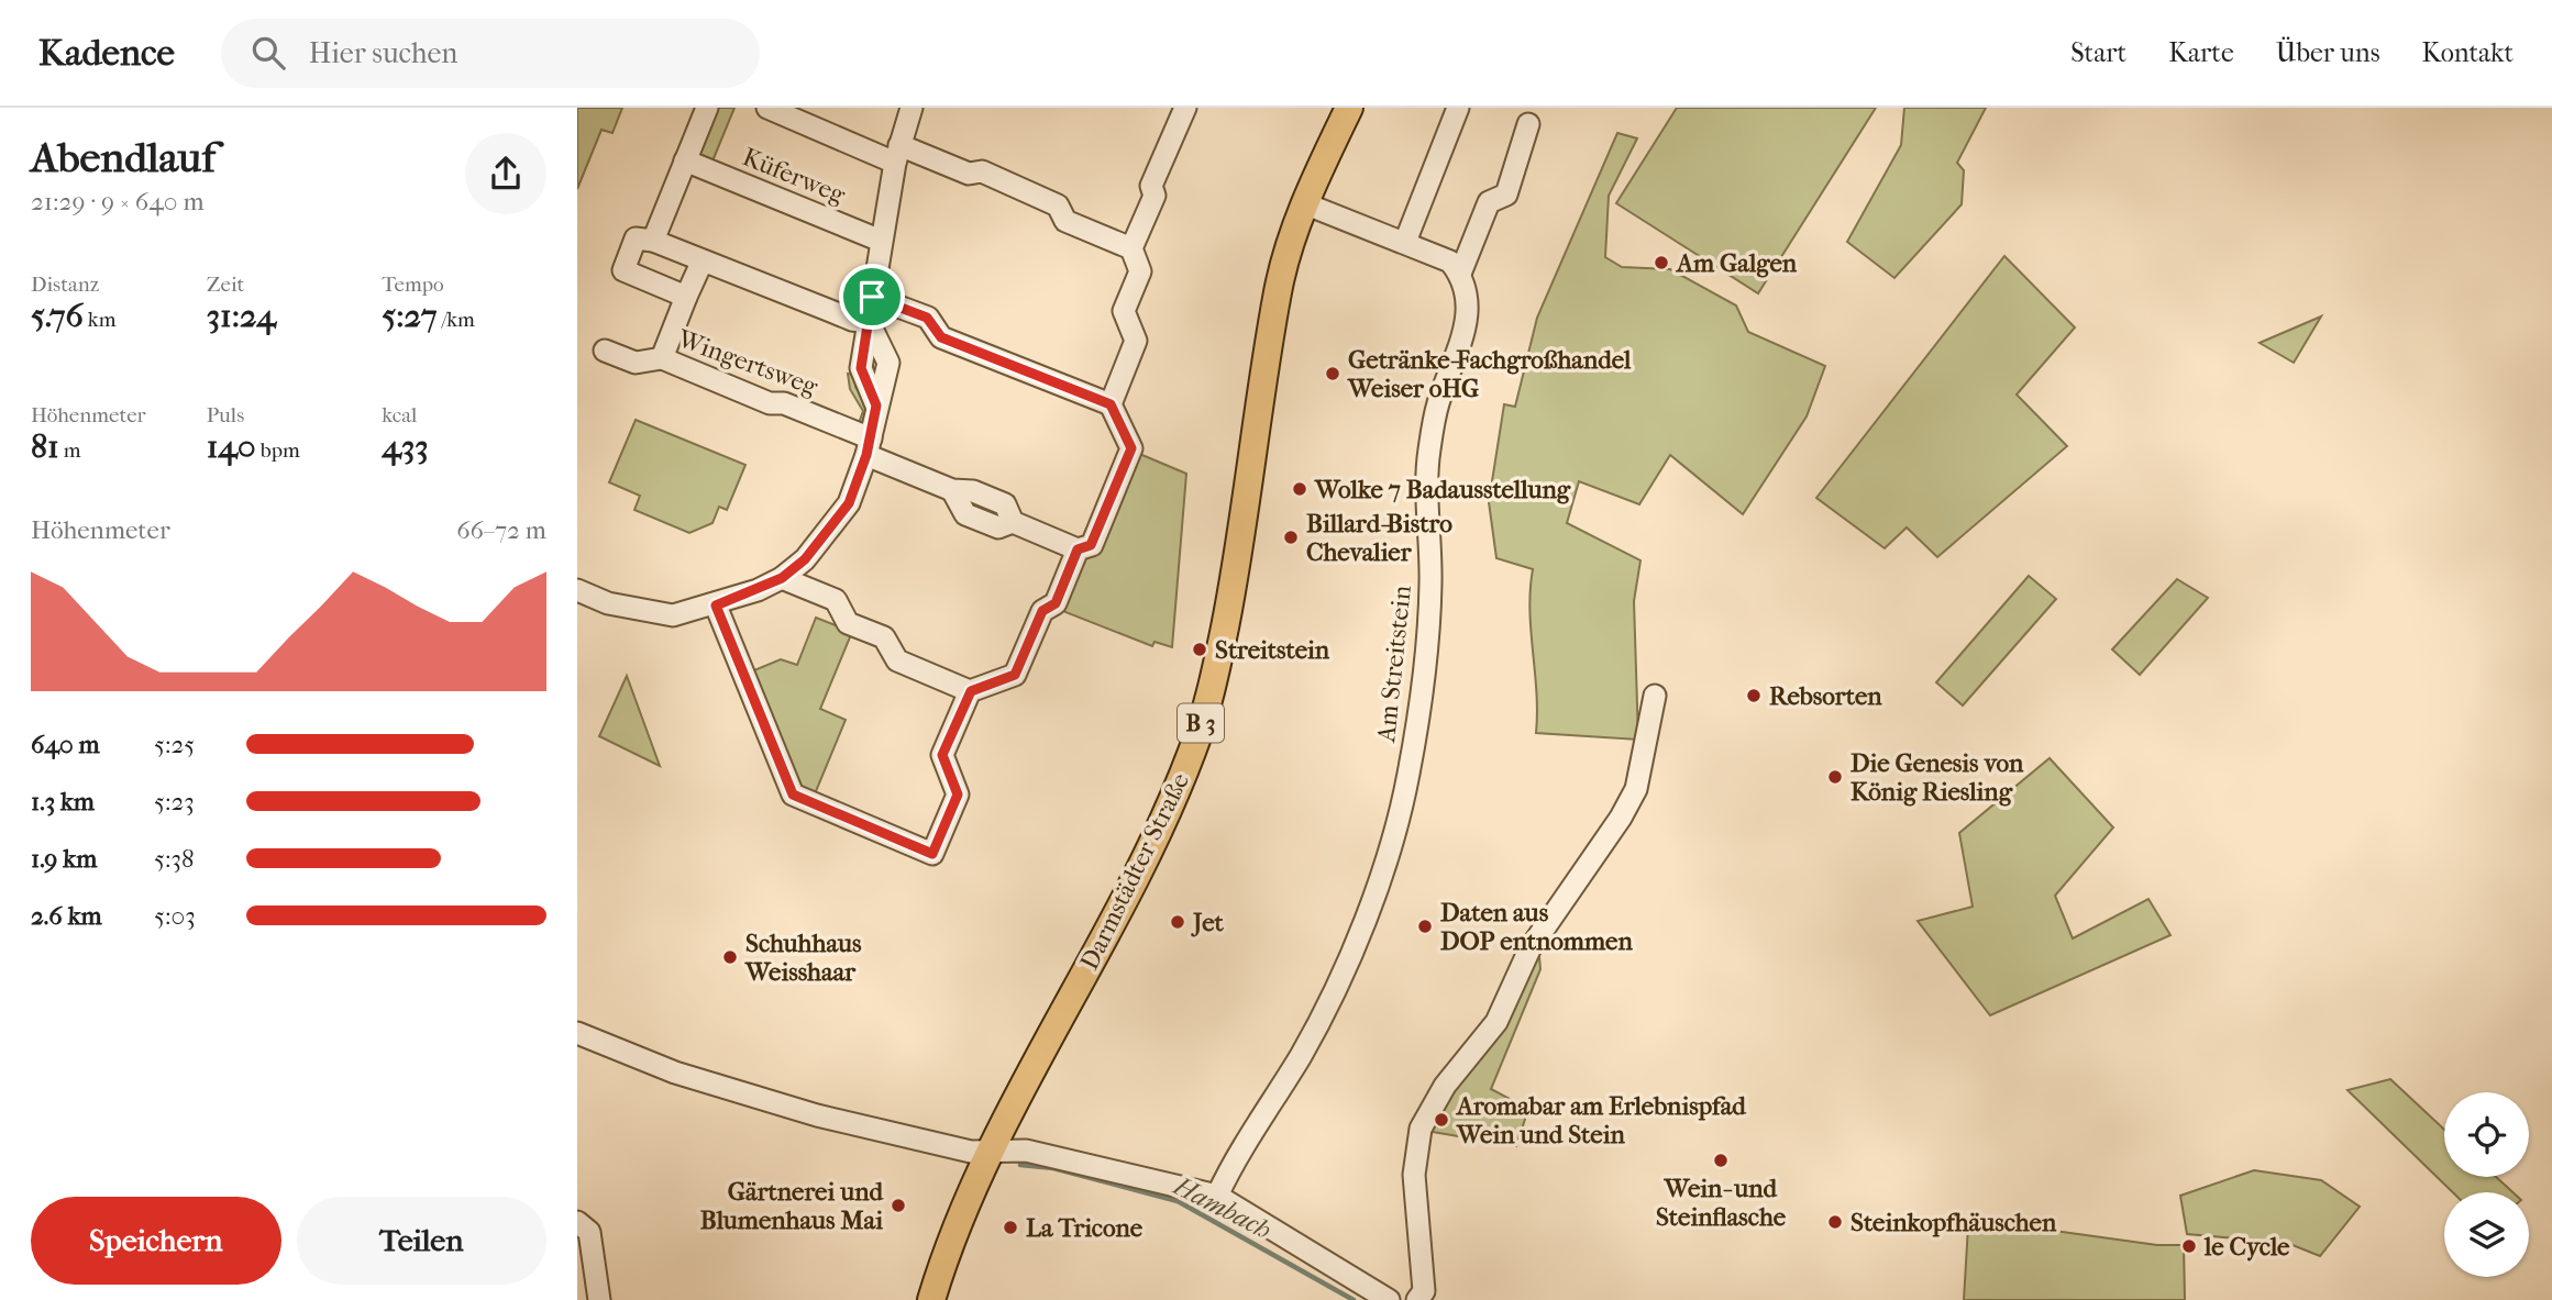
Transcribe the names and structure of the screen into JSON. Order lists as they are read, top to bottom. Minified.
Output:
{"streets":{"main road":["B 3","Darmstädter Straße"],"street":["Küferweg","Wingertsweg","Am Streitstein"]},"water":["Hambach"],"places":["Am Galgen","Getränke-Fachgroßhandel Weiser oHG","Wolke 7 Badausstellung","Billard-Bistro Chevalier","Streitstein","Rebsorten","Die Genesis von König Riesling","Jet","Daten aus DOP entnommen","Schuhhaus Weisshaar","Aromabar am Erlebnispfad Wein und Stein","Wein- und Steinflasche","Gärtnerei und Blumenhaus Mai","Steinkopfhäuschen","La Tricone","le Cycle"],"page":{"header":"Kadence","search":"Hier suchen","nav":["Start","Karte","Über uns","Kontakt"],"heading":["Abendlauf","21:29 · 9 × 640 m"],"stats":[["Distanz","5.76 km"],["Zeit","31:24"],["Tempo","5:27 /km"],["Höhenmeter","81 m"],["Puls","140 bpm"],["kcal","433"]],"chart":["Höhenmeter","66–72 m"],"list":[{"name":"640 m","note":"5:25"},{"name":"1.3 km","note":"5:23"},{"name":"1.9 km","note":"5:38"},{"name":"2.6 km","note":"5:03"}],"buttons":["Speichern","Teilen"]}}
